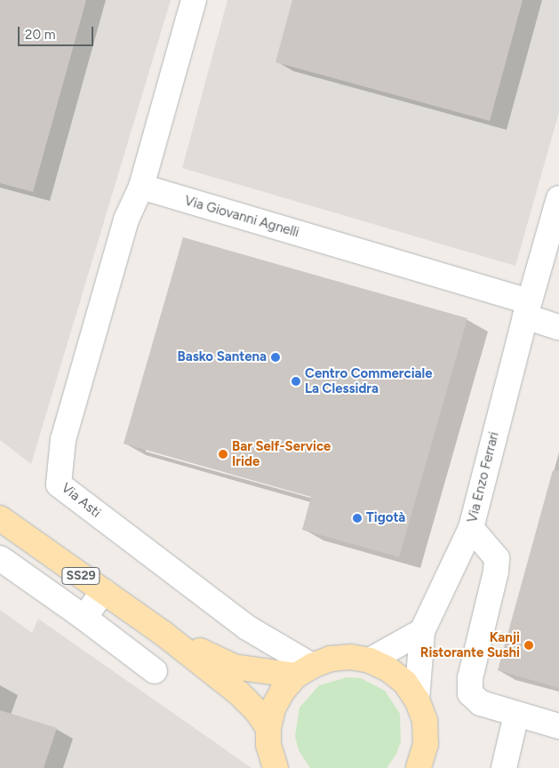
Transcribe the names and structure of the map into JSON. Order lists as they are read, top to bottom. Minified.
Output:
{"streets":{"main road":["SS29"],"street":["Via Giovanni Agnelli","Via Enzo Ferrari","Via Asti"]},"crossings":[["Via Giovanni Agnelli","Via Enzo Ferrari"],["Via Giovanni Agnelli","Via Asti"]],"places":["Basko Santena","Centro Commerciale La Clessidra","Bar Self-Service Iride","Tigotà","Kanji Ristorante Sushi"],"scale_bar":"20 m"}
